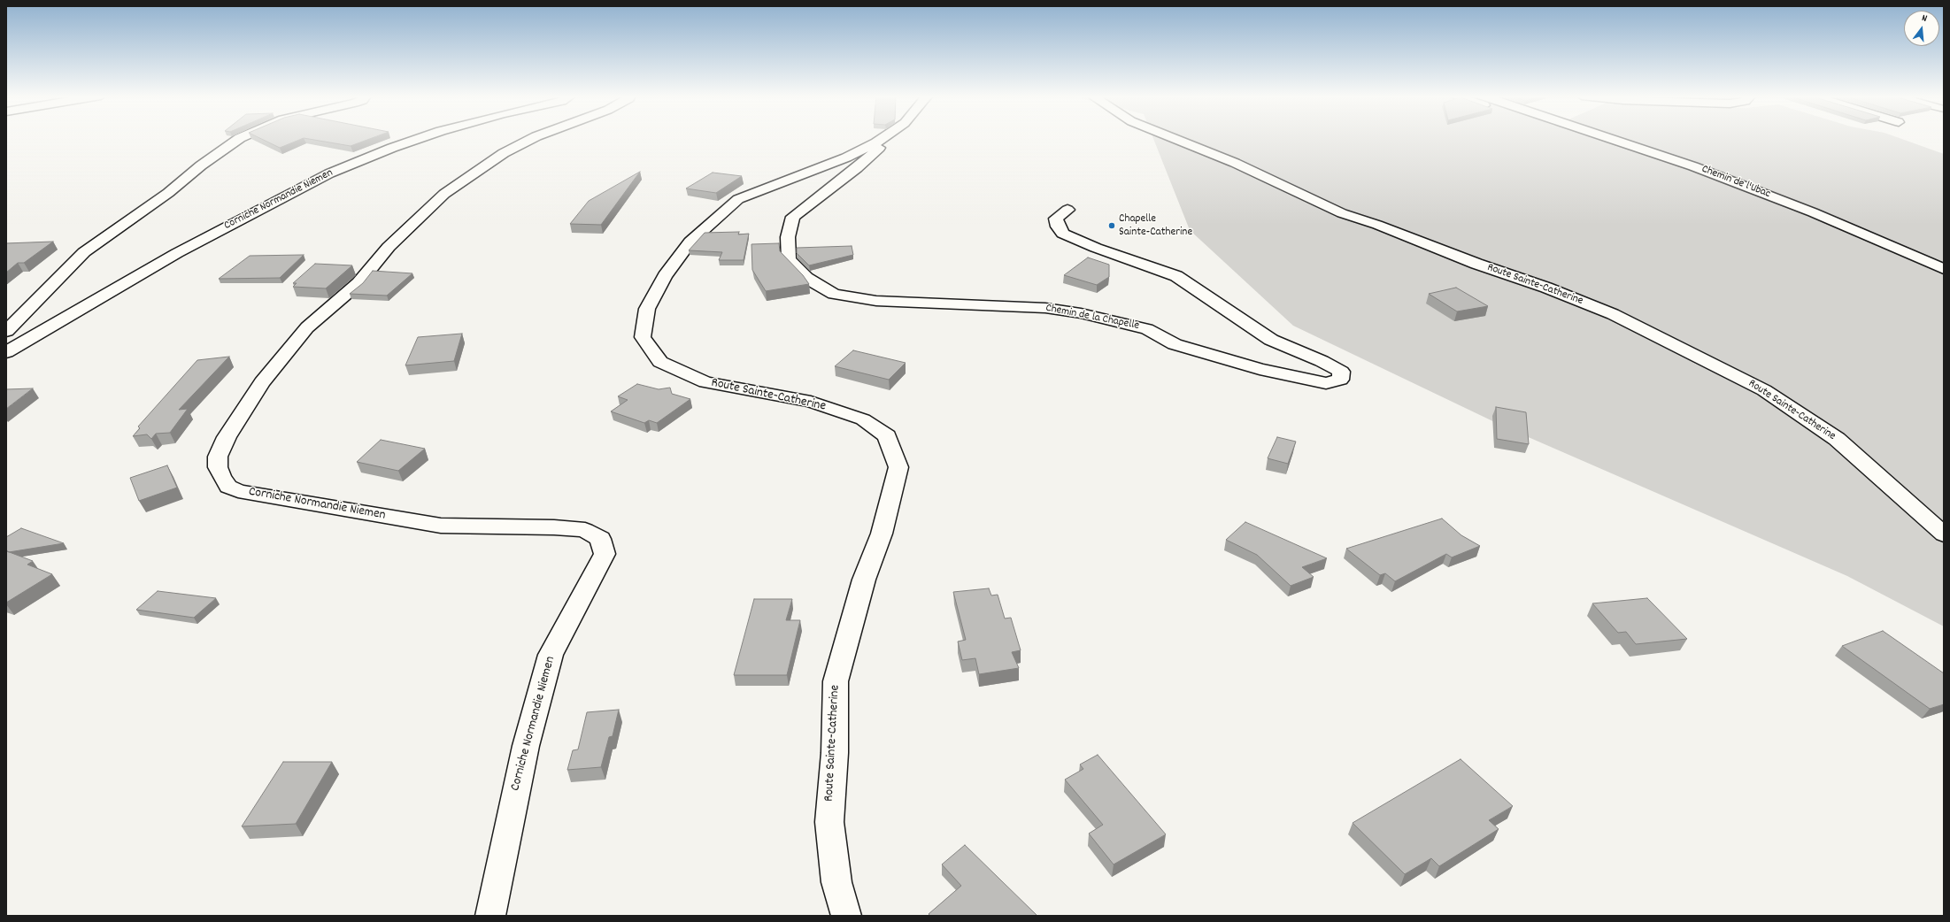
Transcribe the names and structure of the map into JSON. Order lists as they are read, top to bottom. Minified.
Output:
{"streets":{"street":["Chemin de l'Ubac","Corniche Normandie Niemen","Route Sainte-Catherine","Chemin de la Chapelle"]},"crossings":[["Route Sainte-Catherine","Chemin de la Chapelle"]],"places":["Chapelle Sainte-Catherine"],"north":"top"}
